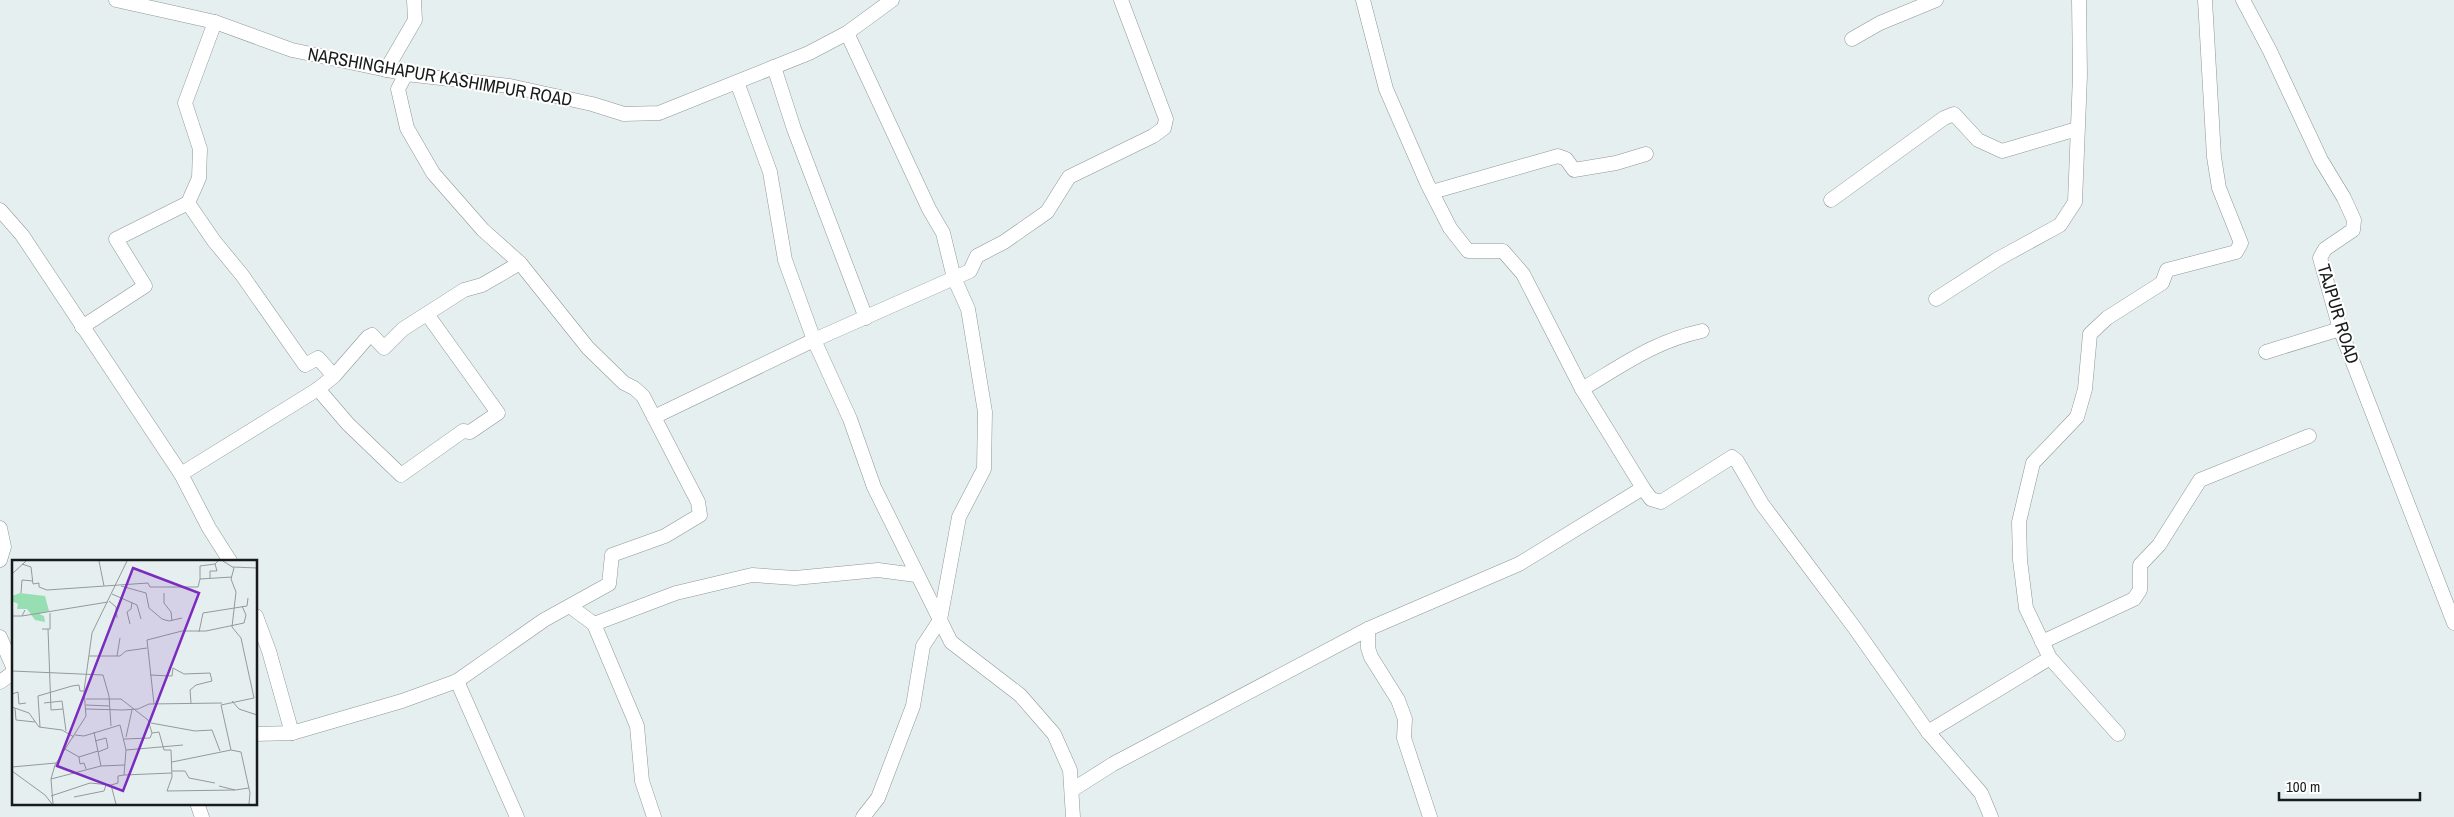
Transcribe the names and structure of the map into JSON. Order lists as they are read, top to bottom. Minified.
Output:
{"streets":{"street":["NARSHINGHAPUR KASHIMPUR ROAD","TAJPUR ROAD"]},"scale_bar":"100 m"}
